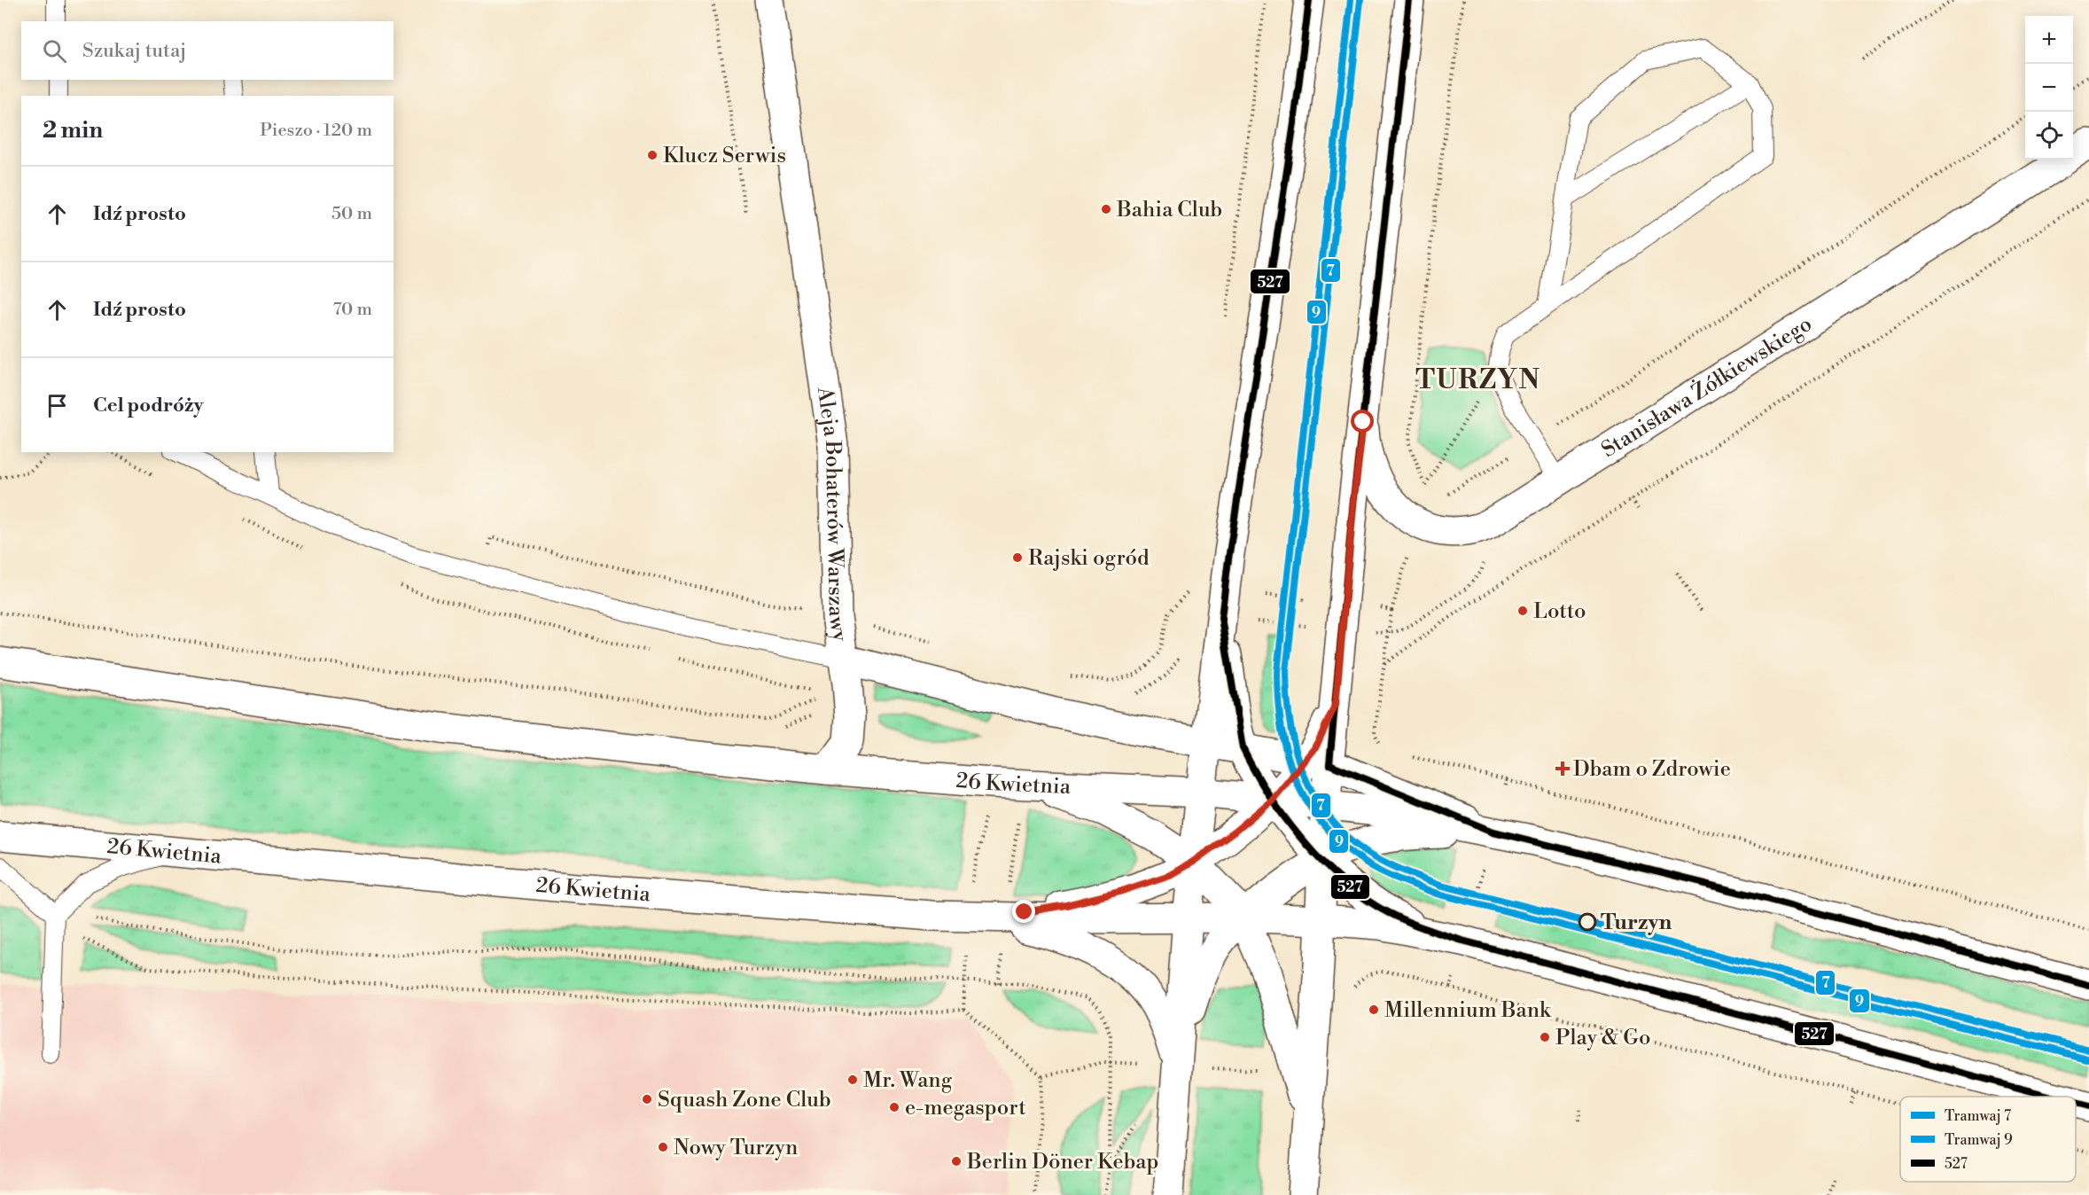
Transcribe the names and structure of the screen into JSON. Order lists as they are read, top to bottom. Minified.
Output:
{"streets":{"street":["Stanisława Żółkiewskiego","Aleja Bohaterów Warszawy","26 Kwietnia"]},"districts":["TURZYN"],"places":{"other":["Klucz Serwis","Bahia Club","Rajski ogród","Lotto","Turzyn","Millennium Bank","Play & Go","Mr. Wang","Squash Zone Club","e-megasport","Nowy Turzyn","Berlin Döner Kebap"],"health":["Dbam o Zdrowie"]},"lines":["tram line 7","tram line 9","transit line 527"],"legend":["Tramwaj 7","Tramwaj 9","527"],"page":{"map_buttons":["+","−"],"search":"Szukaj tutaj","heading":["2 min","Pieszo · 120 m"],"list":[["Idź prosto","50 m"],["Idź prosto","70 m"],"Cel podróży"]}}
